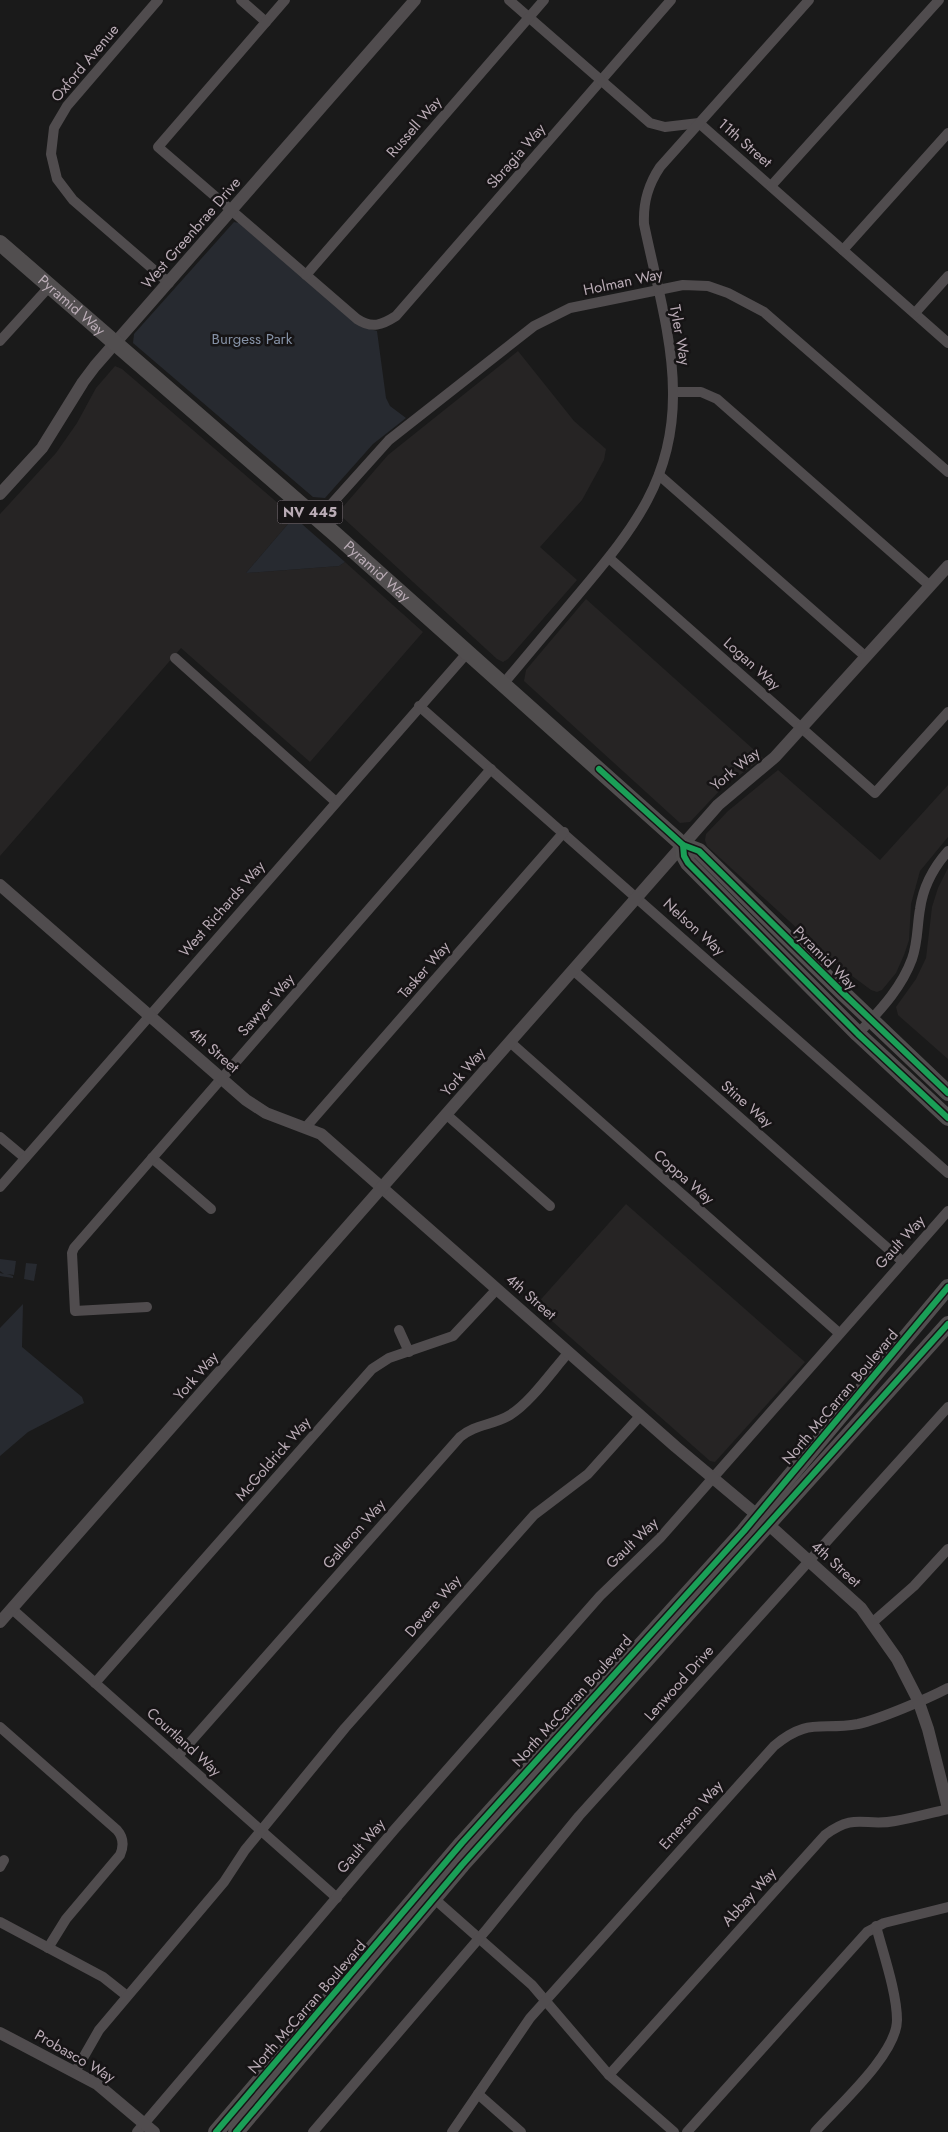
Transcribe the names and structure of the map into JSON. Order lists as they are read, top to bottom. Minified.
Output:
{"streets":{"main road":["Pyramid Way","NV 445","North McCarran Boulevard"],"street":["Oxford Avenue","Russell Way","11th Street","Sbragia Way","West Greenbrae Drive","Holman Way","Tyler Way","Logan Way","York Way","West Richards Way","Nelson Way","Tasker Way","Sawyer Way","4th Street","Stine Way","Coppa Way","Gault Way","McGoldrick Way","Galleron Way","Devere Way","Lenwood Drive","Courtland Way","Emerson Way","Abbay Way","Probasco Way"]},"crossings":[["Oxford Avenue","West Greenbrae Drive"],["Russell Way","11th Street"],["Russell Way","Sbragia Way"],["11th Street","Sbragia Way"],["11th Street","Tyler Way"],["West Greenbrae Drive","Pyramid Way"],["Holman Way","Pyramid Way"],["Holman Way","Tyler Way"],["Pyramid Way","Tyler Way"],["Pyramid Way","York Way"],["Pyramid Way","West Richards Way"],["Tyler Way","Logan Way"],["Logan Way","York Way"],["York Way","Nelson Way"],["York Way","4th Street"],["York Way","Stine Way"],["York Way","Coppa Way"],["York Way","Courtland Way"],["West Richards Way","Nelson Way"],["West Richards Way","4th Street"],["Nelson Way","Tasker Way"],["Nelson Way","Sawyer Way"],["Tasker Way","4th Street"],["Sawyer Way","4th Street"],["4th Street","Gault Way"],["4th Street","North McCarran Boulevard"],["4th Street","McGoldrick Way"],["4th Street","Galleron Way"],["4th Street","Devere Way"],["4th Street","Lenwood Drive"],["4th Street","Emerson Way"],["4th Street","Abbay Way"],["Stine Way","Gault Way"],["Coppa Way","Gault Way"],["Gault Way","Courtland Way"],["Gault Way","Probasco Way"],["McGoldrick Way","Courtland Way"],["Galleron Way","Courtland Way"],["Devere Way","Courtland Way"],["Devere Way","Probasco Way"]],"parks":["Burgess Park"]}
